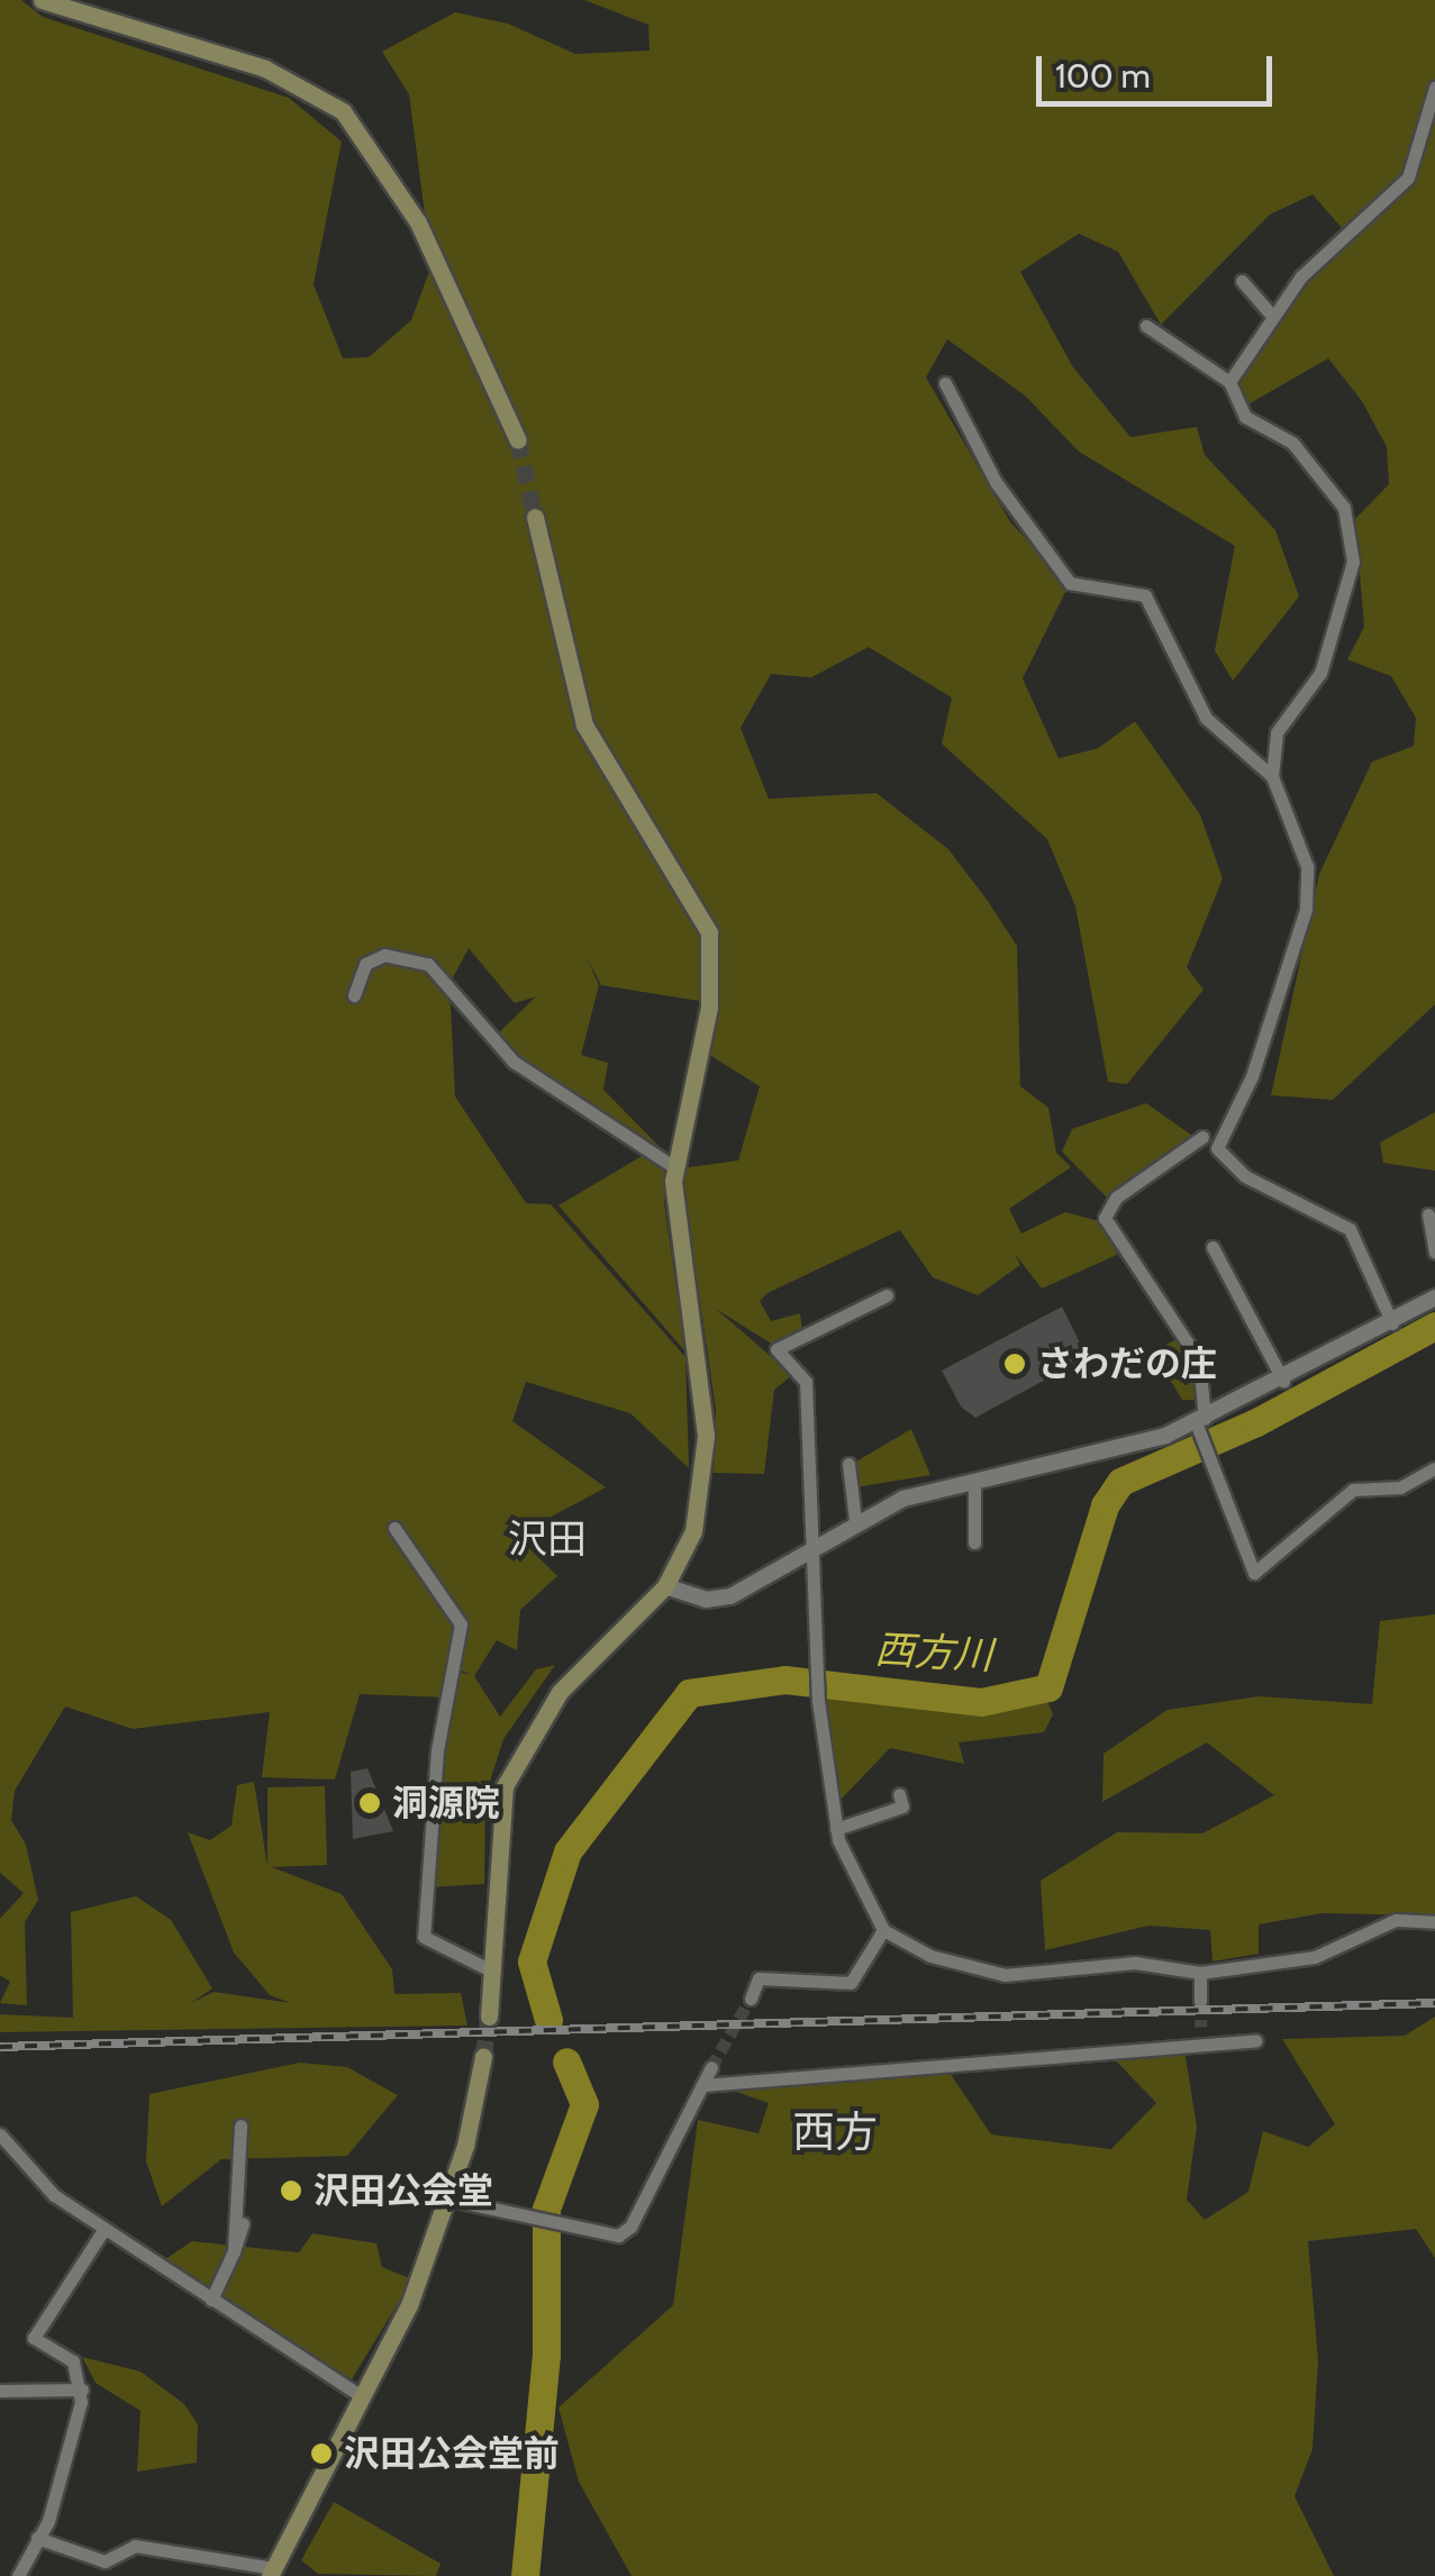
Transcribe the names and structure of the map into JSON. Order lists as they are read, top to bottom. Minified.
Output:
{"districts":["沢田","西方"],"water":["西方川"],"places":["さわだの庄","洞源院","沢田公会堂","沢田公会堂前"],"scale_bar":"100 m"}
